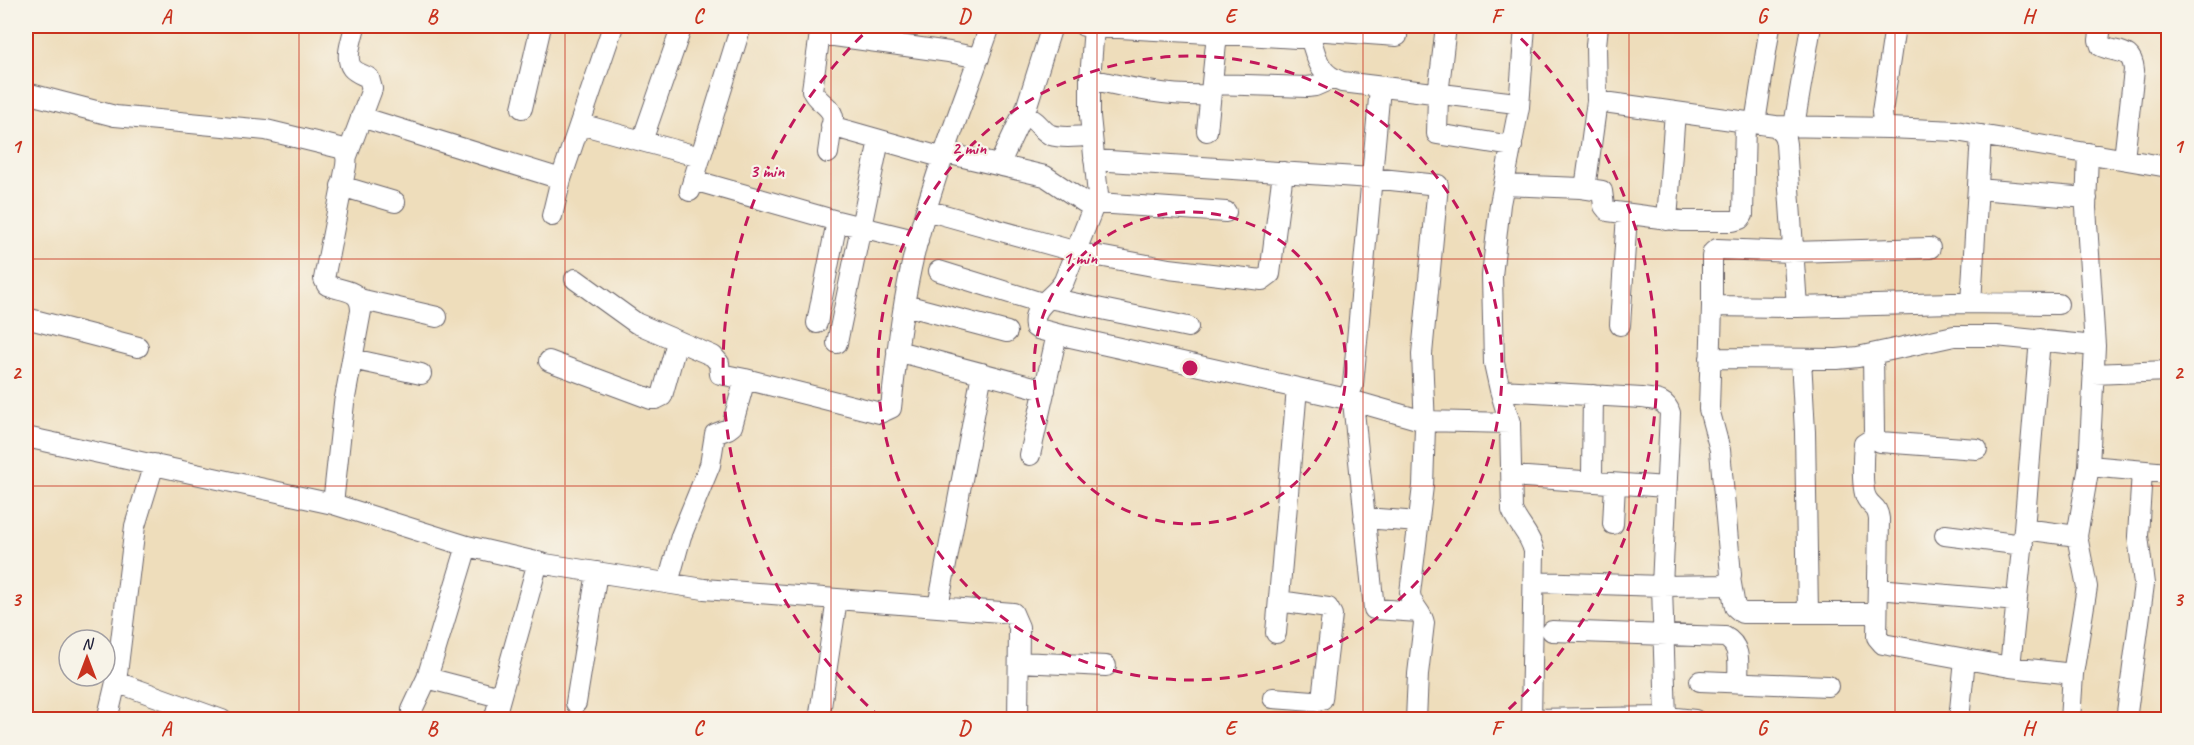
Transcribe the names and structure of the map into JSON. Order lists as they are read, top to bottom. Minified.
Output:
{"north":"top","grid":{"columns":["A","B","C","D","E","F","G","H"],"rows":["1","2","3"]},"rings":["2 min","3 min","1 min"]}
